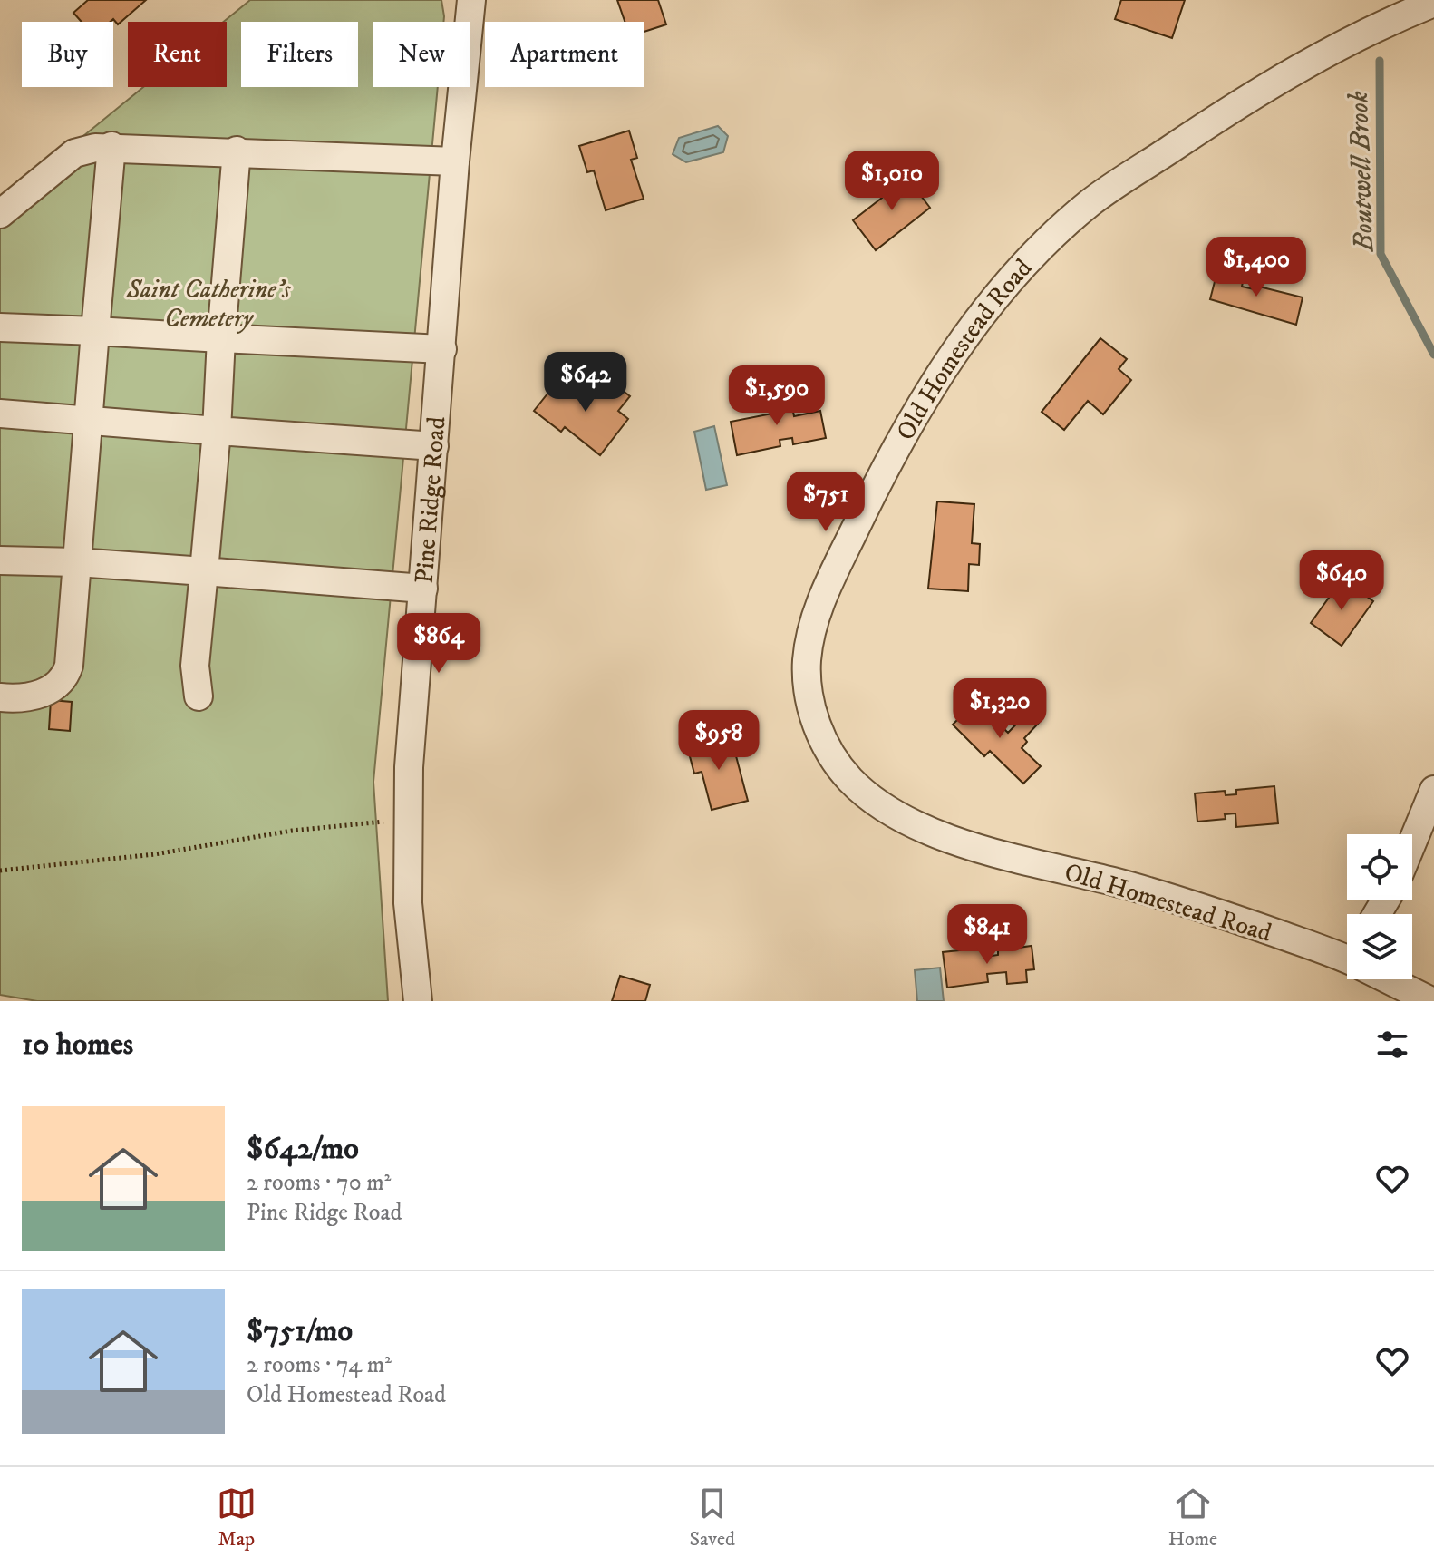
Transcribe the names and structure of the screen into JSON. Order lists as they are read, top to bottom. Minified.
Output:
{"streets":{"street":["Old Homestead Road","Pine Ridge Road"]},"water":["Boutwell Brook"],"parks":["Saint Catherine's Cemetery"],"page":{"chip":["Buy","Rent","Filters","New","Apartment"],"price":["$1,010","$1,400","$642","$1,590","$751","$640","$864","$1,320","$958","$841"],"heading":"10 homes","list":[{"name":"$642/mo","note":"2 rooms · 70 m² · Pine Ridge Road"},{"name":"$751/mo","note":"2 rooms · 74 m² · Old Homestead Road"}],"tabs":["Map","Saved","Home"]}}
